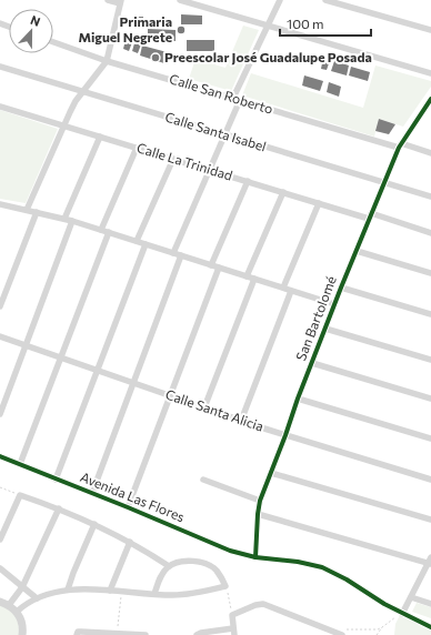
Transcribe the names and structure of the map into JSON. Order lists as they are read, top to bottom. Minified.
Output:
{"streets":{"street":["Calle San Roberto","Calle Santa Isabel","Calle La Trinidad","San Bartolomé","Calle Santa Alicia","Avenida Las Flores"]},"crossings":[["Calle San Roberto","San Bartolomé"],["Calle Santa Isabel","San Bartolomé"],["Calle La Trinidad","San Bartolomé"],["San Bartolomé","Calle Santa Alicia"],["San Bartolomé","Avenida Las Flores"]],"places":["Primaria Miguel Negrete","Preescolar José Guadalupe Posada"],"scale_bar":"100 m","north":"top"}
